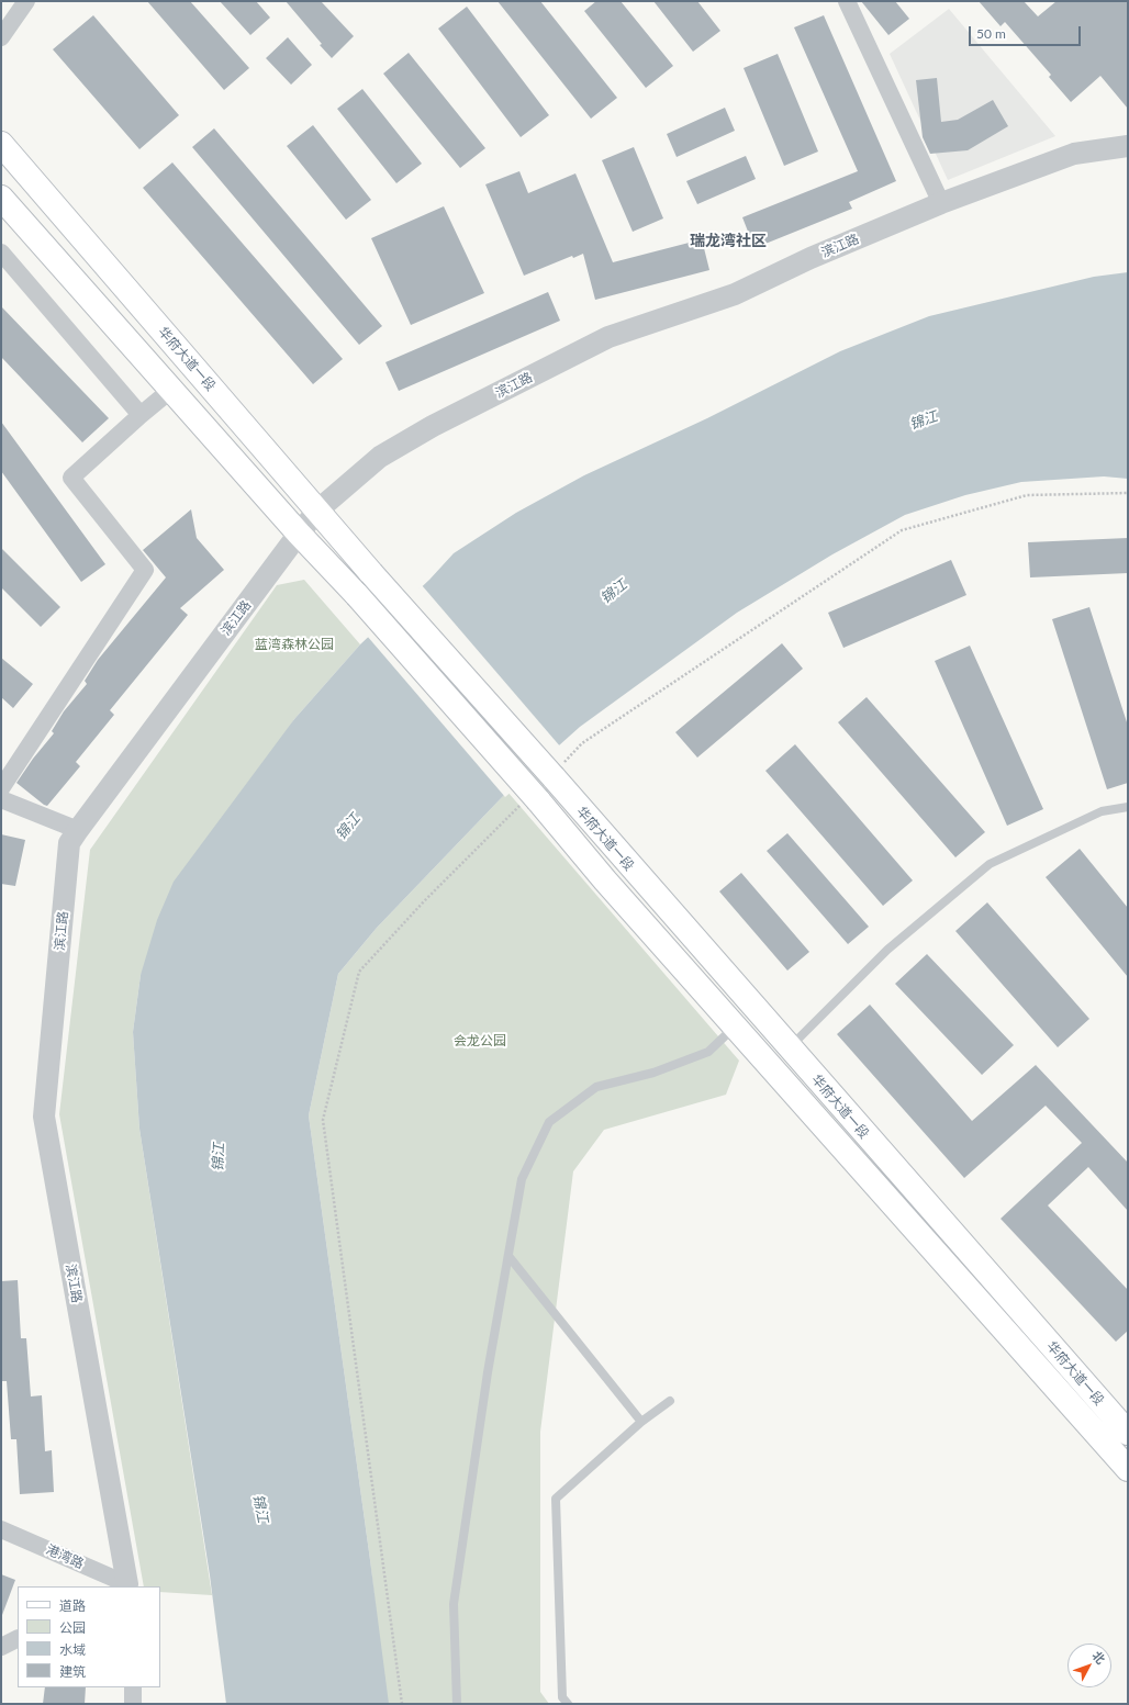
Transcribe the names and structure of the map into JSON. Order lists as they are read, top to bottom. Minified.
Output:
{"streets":{"main road":["华府大道一段"],"street":["滨江路","港湾路"]},"crossings":[["滨江路","华府大道一段"],["滨江路","港湾路"]],"districts":["瑞龙湾社区"],"water":["锦江"],"parks":["蓝湾森林公园","会龙公园"],"legend":["道路","公园","水域","建筑"],"scale_bar":"50 m","north":"top right"}
